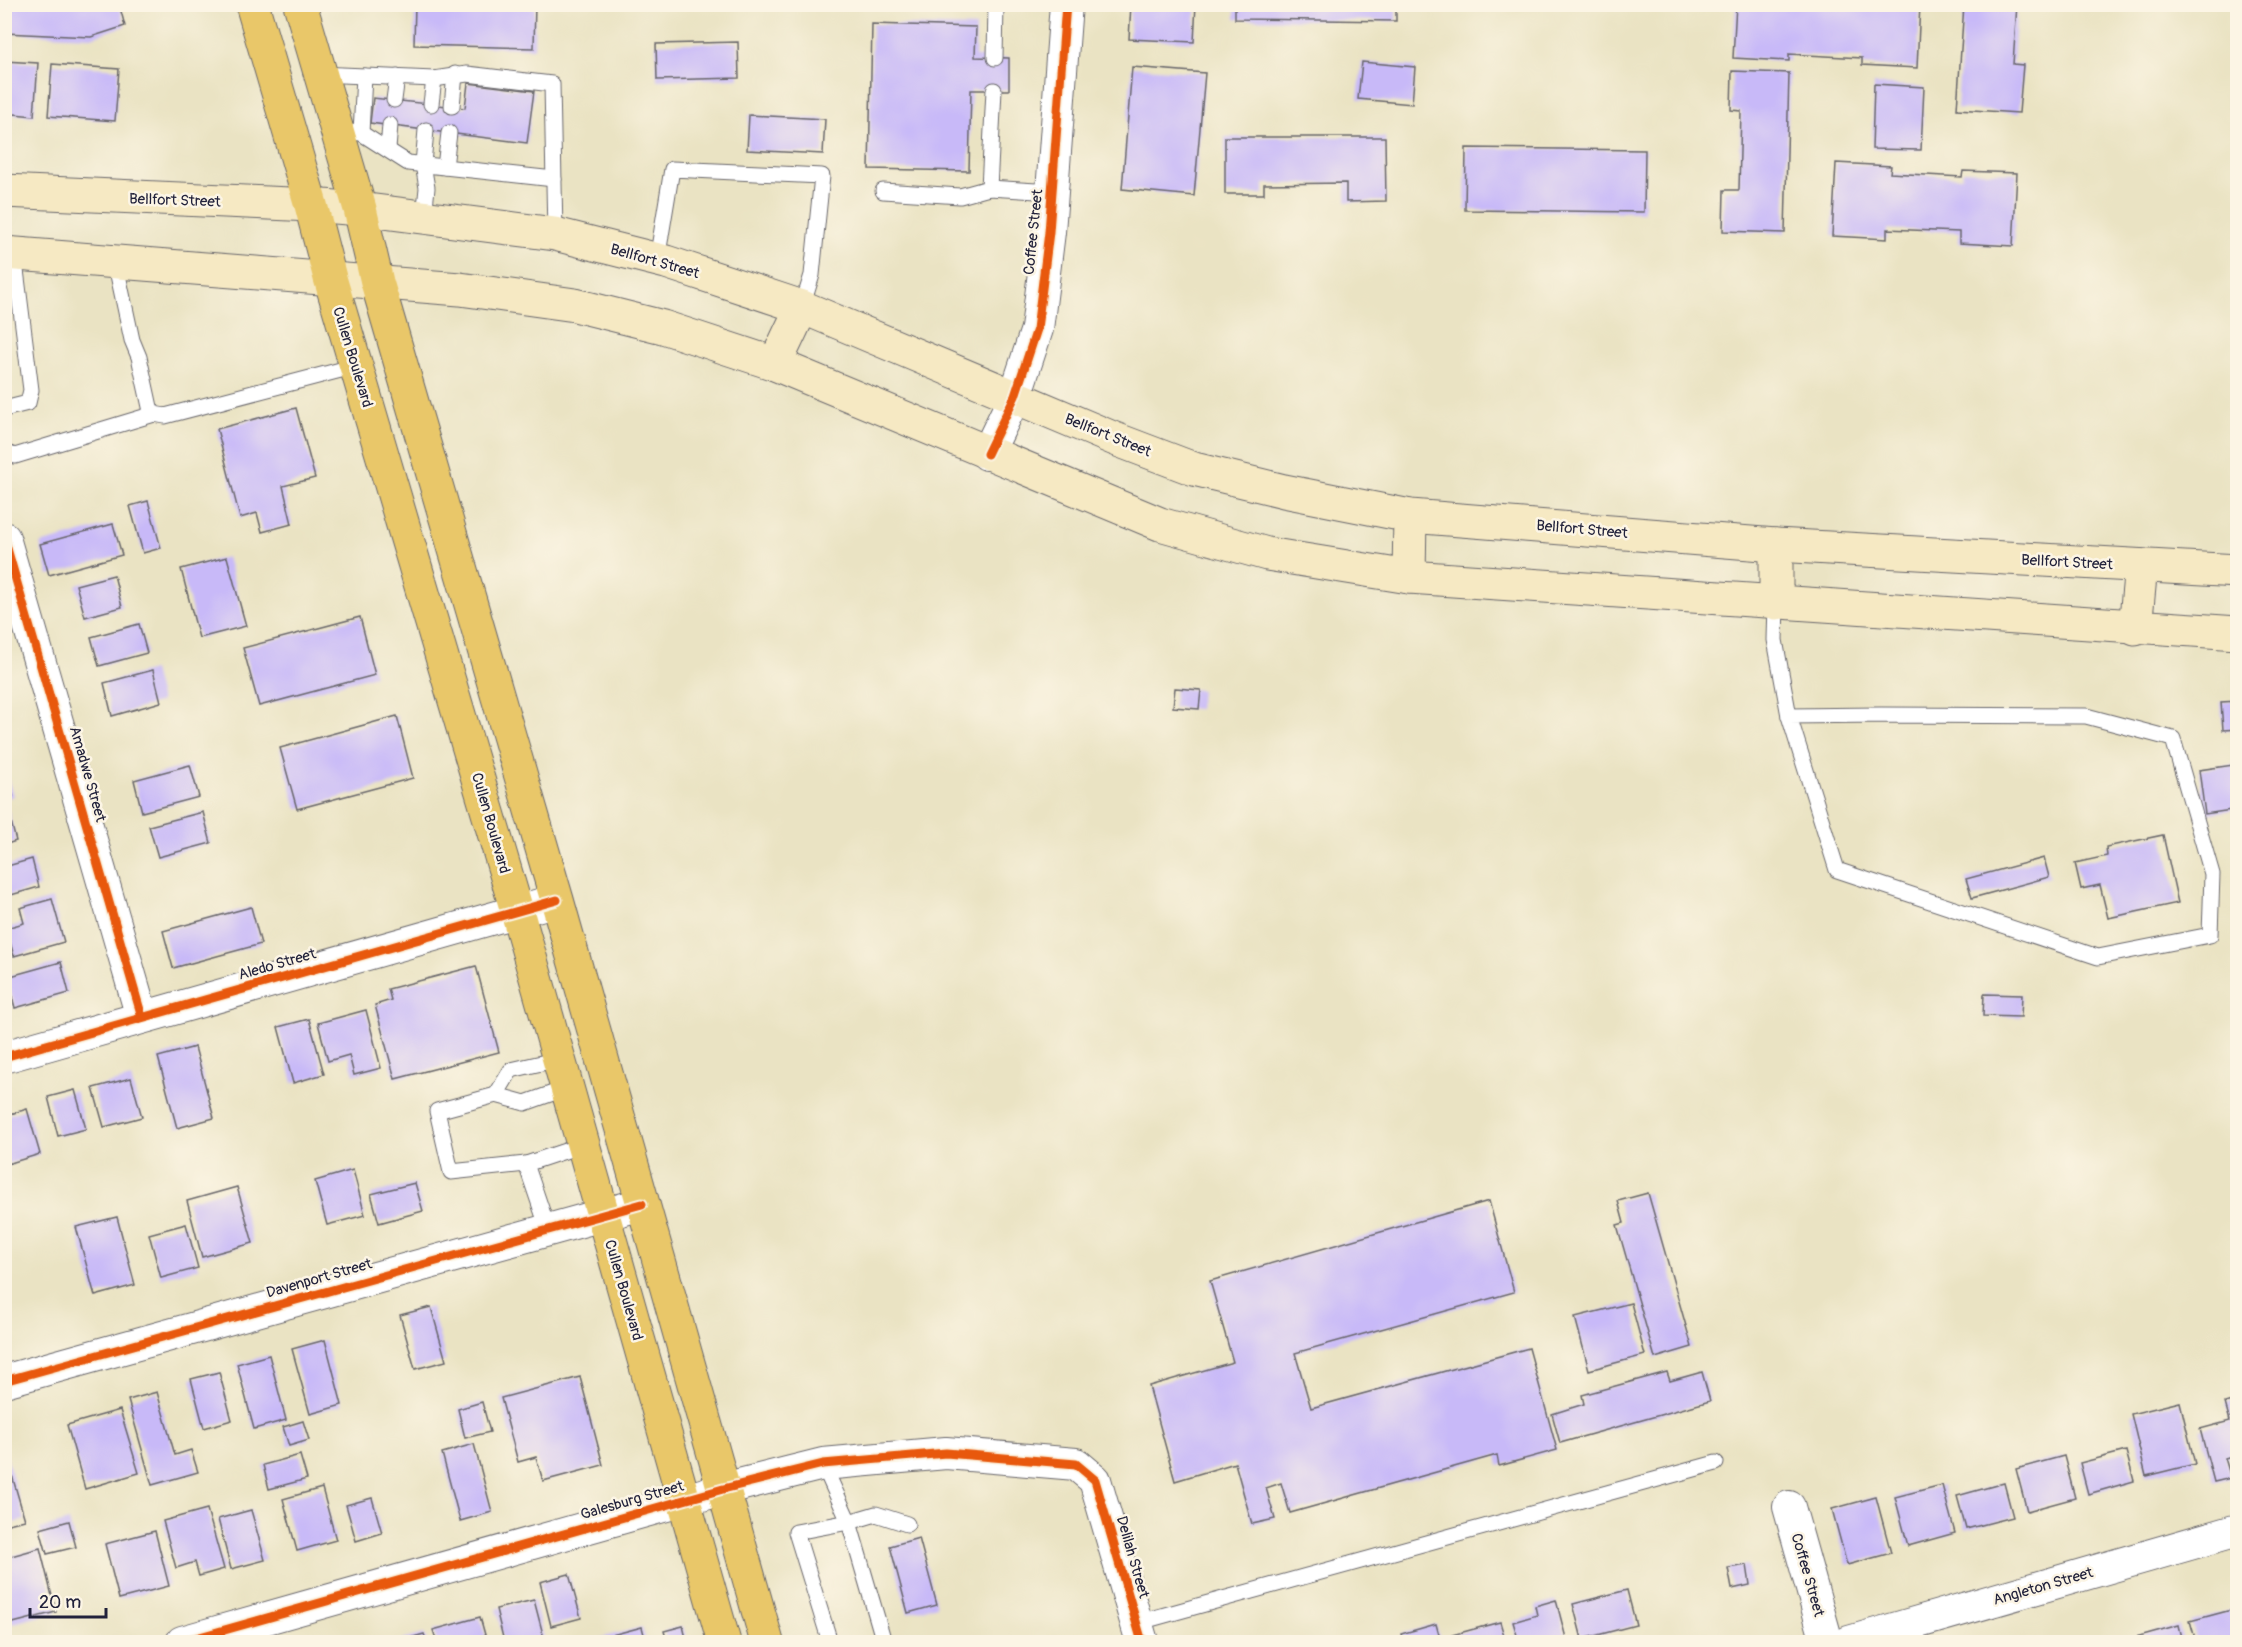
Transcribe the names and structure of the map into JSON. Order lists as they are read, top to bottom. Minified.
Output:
{"streets":{"main road":["Bellfort Street","Cullen Boulevard"],"street":["Coffee Street","Amadwe Street","Aledo Street","Davenport Street","Galesburg Street","Delilah Street","Angleton Street"]},"crossings":[["Bellfort Street","Coffee Street"],["Bellfort Street","Cullen Boulevard"],["Cullen Boulevard","Aledo Street"],["Cullen Boulevard","Davenport Street"],["Cullen Boulevard","Galesburg Street"],["Amadwe Street","Aledo Street"],["Galesburg Street","Delilah Street"]],"scale_bar":"20 m"}
